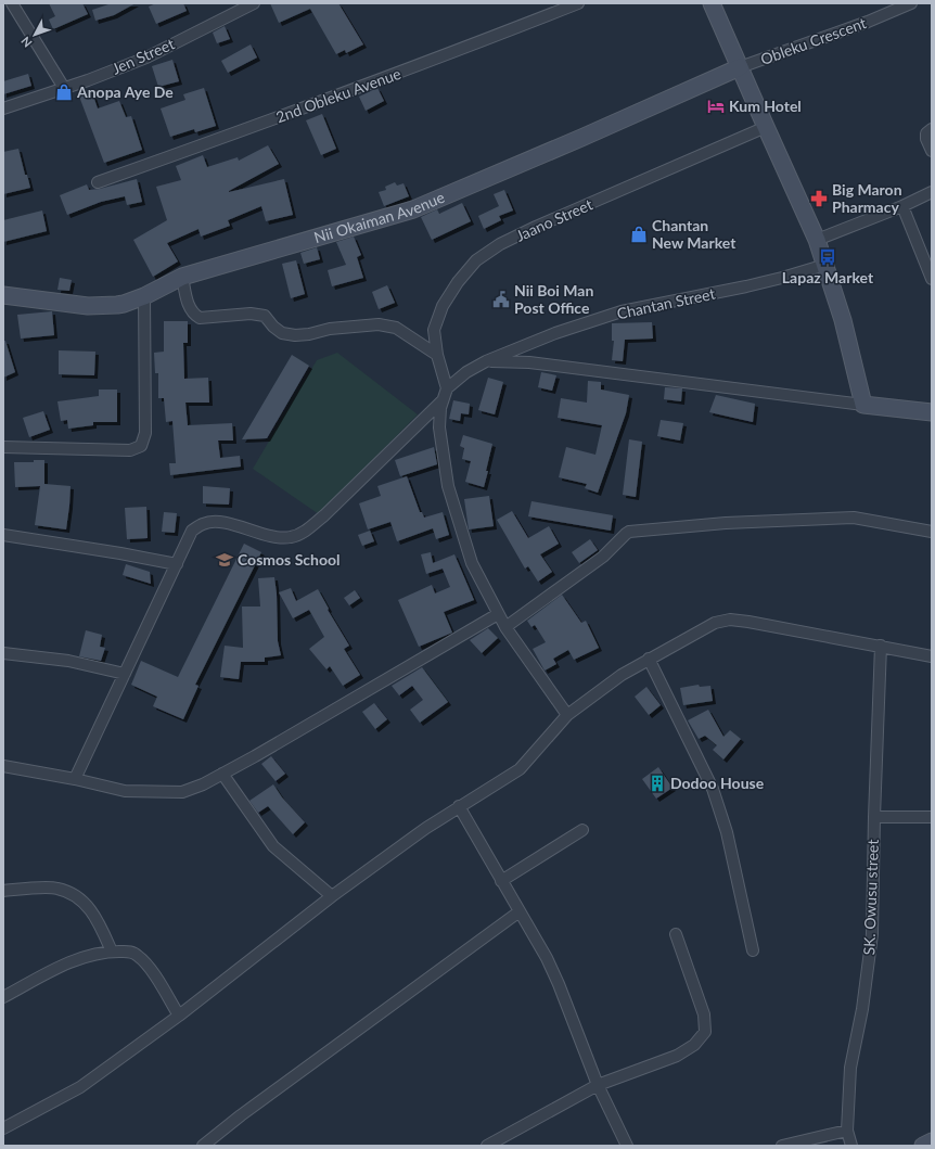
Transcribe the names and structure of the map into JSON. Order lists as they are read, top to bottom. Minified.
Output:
{"streets":{"street":["Obleku Crescent","Jen Street","2nd Obleku Avenue","Nii Okaiman Avenue","Jaano Street","Chantan Street","SK. Owusu street"]},"crossings":[["Obleku Crescent","Nii Okaiman Avenue"],["Jaano Street","Chantan Street"]],"places":{"shop":["Anopa Aye De","Chantan New Market"],"hotel":["Kum Hotel"],"pharmacy":["Big Maron Pharmacy"],"bus stop":["Lapaz Market"],"public building":["Nii Boi Man Post Office"],"school or university":["Cosmos School"],"building":["Dodoo House"]},"north":"bottom left"}
